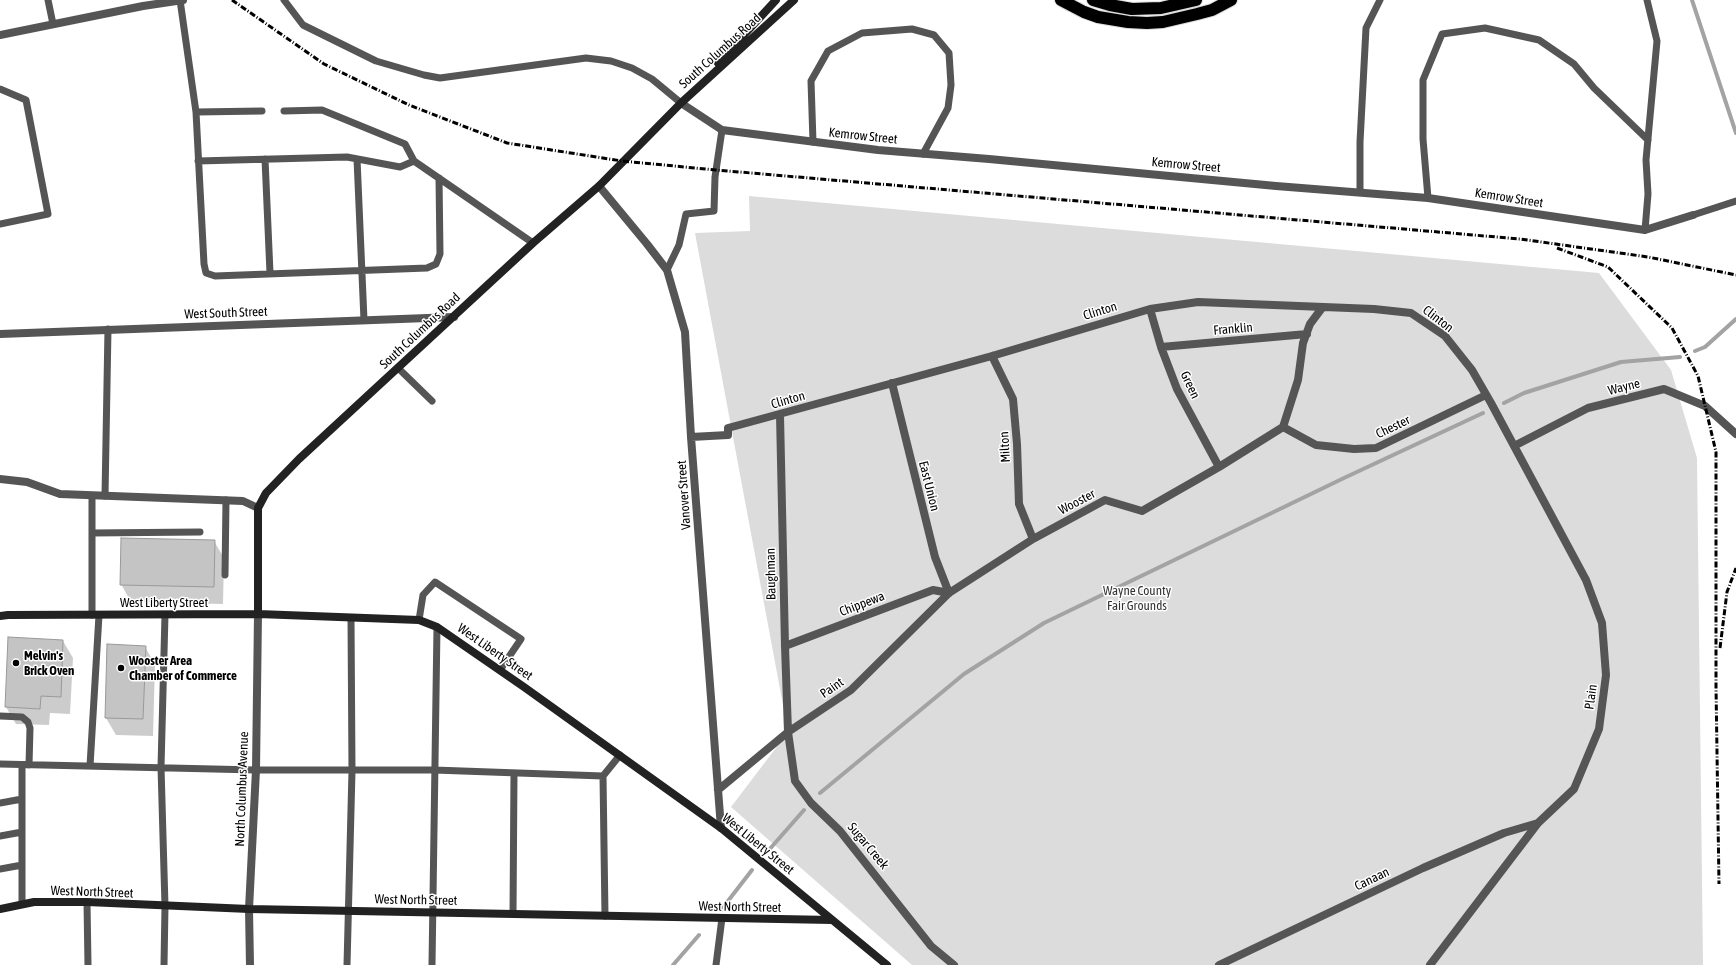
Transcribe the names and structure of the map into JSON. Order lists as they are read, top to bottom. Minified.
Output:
{"streets":{"main road":["South Columbus Road","West Liberty Street","West North Street"],"street":["Kemrow Street","Clinton","West South Street","Franklin","Green","Wayne","Chester","Milton","East Union","Vanover Street","Wooster","Baughman","Chippewa","Paint","Plain","North Columbus Avenue","Sugar Creek","Canaan"]},"crossings":[["South Columbus Road","Kemrow Street"],["South Columbus Road","West South Street"],["South Columbus Road","Vanover Street"],["Clinton","Green"],["Clinton","Chester"],["Clinton","Milton"],["Clinton","East Union"],["Clinton","Vanover Street"],["Clinton","Baughman"],["Clinton","Plain"],["Franklin","Green"],["Green","Wooster"],["Wayne","Plain"],["Chester","Wooster"],["Milton","Wooster"],["East Union","Wooster"],["East Union","Chippewa"],["East Union","Paint"],["Vanover Street","West Liberty Street"],["Vanover Street","Paint"],["Wooster","Chippewa"],["Wooster","Paint"],["Baughman","Chippewa"],["Baughman","Paint"],["Baughman","Sugar Creek"],["West Liberty Street","North Columbus Avenue"],["West Liberty Street","West North Street"],["Chippewa","Paint"],["Paint","Sugar Creek"],["Plain","Canaan"],["North Columbus Avenue","West North Street"]],"parks":["Wayne County Fair Grounds"],"places":["Melvin's Brick Oven","Wooster Area Chamber of Commerce"]}
